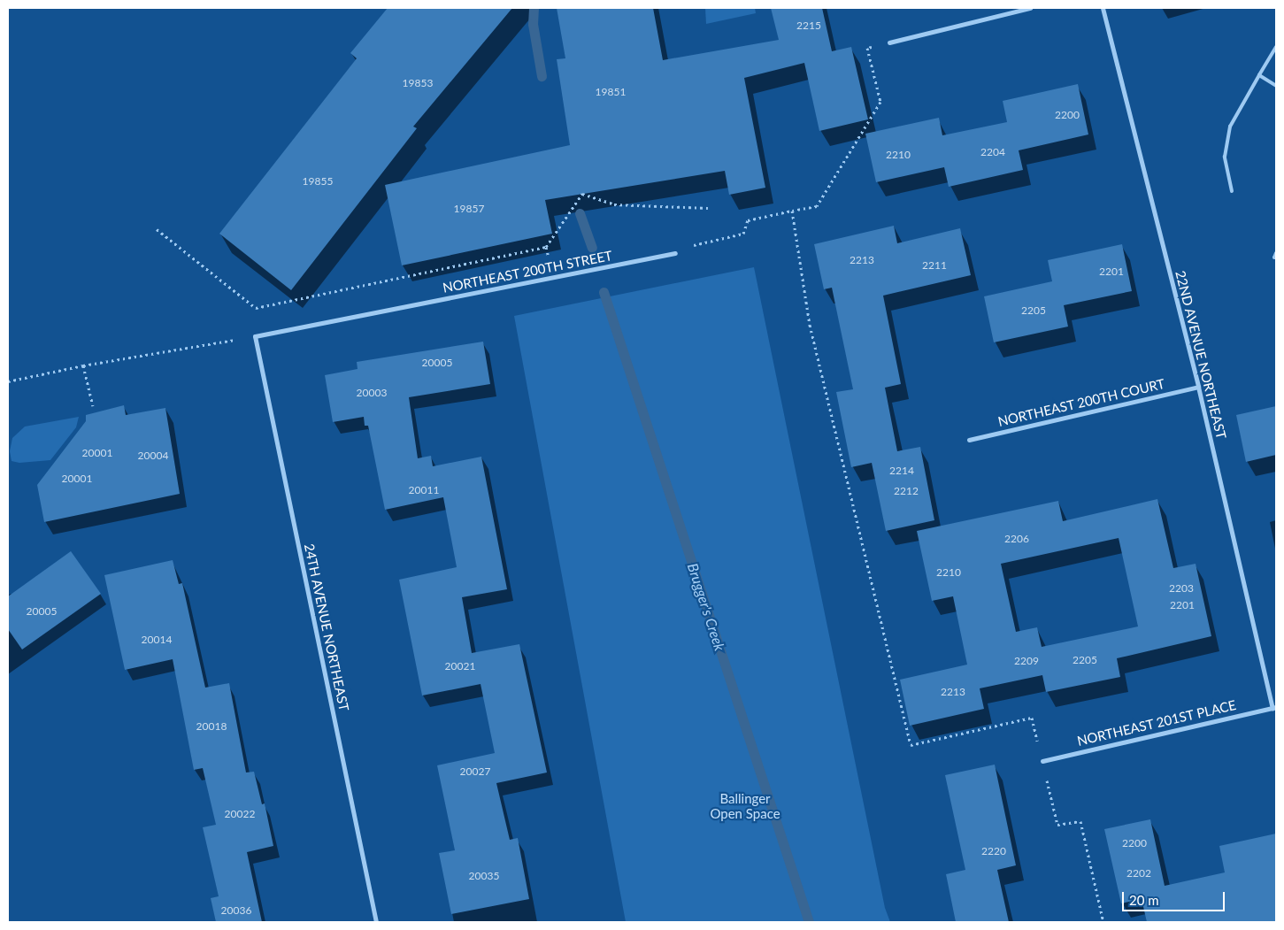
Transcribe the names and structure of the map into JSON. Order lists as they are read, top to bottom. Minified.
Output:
{"streets":{"street":["NORTHEAST 200TH STREET","22ND AVENUE NORTHEAST","NORTHEAST 200TH COURT","24TH AVENUE NORTHEAST","NORTHEAST 201ST PLACE"]},"crossings":[["NORTHEAST 200TH STREET","24TH AVENUE NORTHEAST"],["22ND AVENUE NORTHEAST","NORTHEAST 200TH COURT"],["22ND AVENUE NORTHEAST","NORTHEAST 201ST PLACE"]],"water":["Brugger's Creek"],"parks":["Ballinger Open Space"],"house_numbers":["2215","19853","19851","2200","2204","2210","19855","19857","2213","2211","2201","2205","20005","20003","20001","20004","2214","20001","20011","2212","2206","2210","2203","2201","20005","20014","2205","2209","20021","2213","20018","20027","20022","2200","2220","2202","20035","20036"],"scale_bar":"20 m"}
